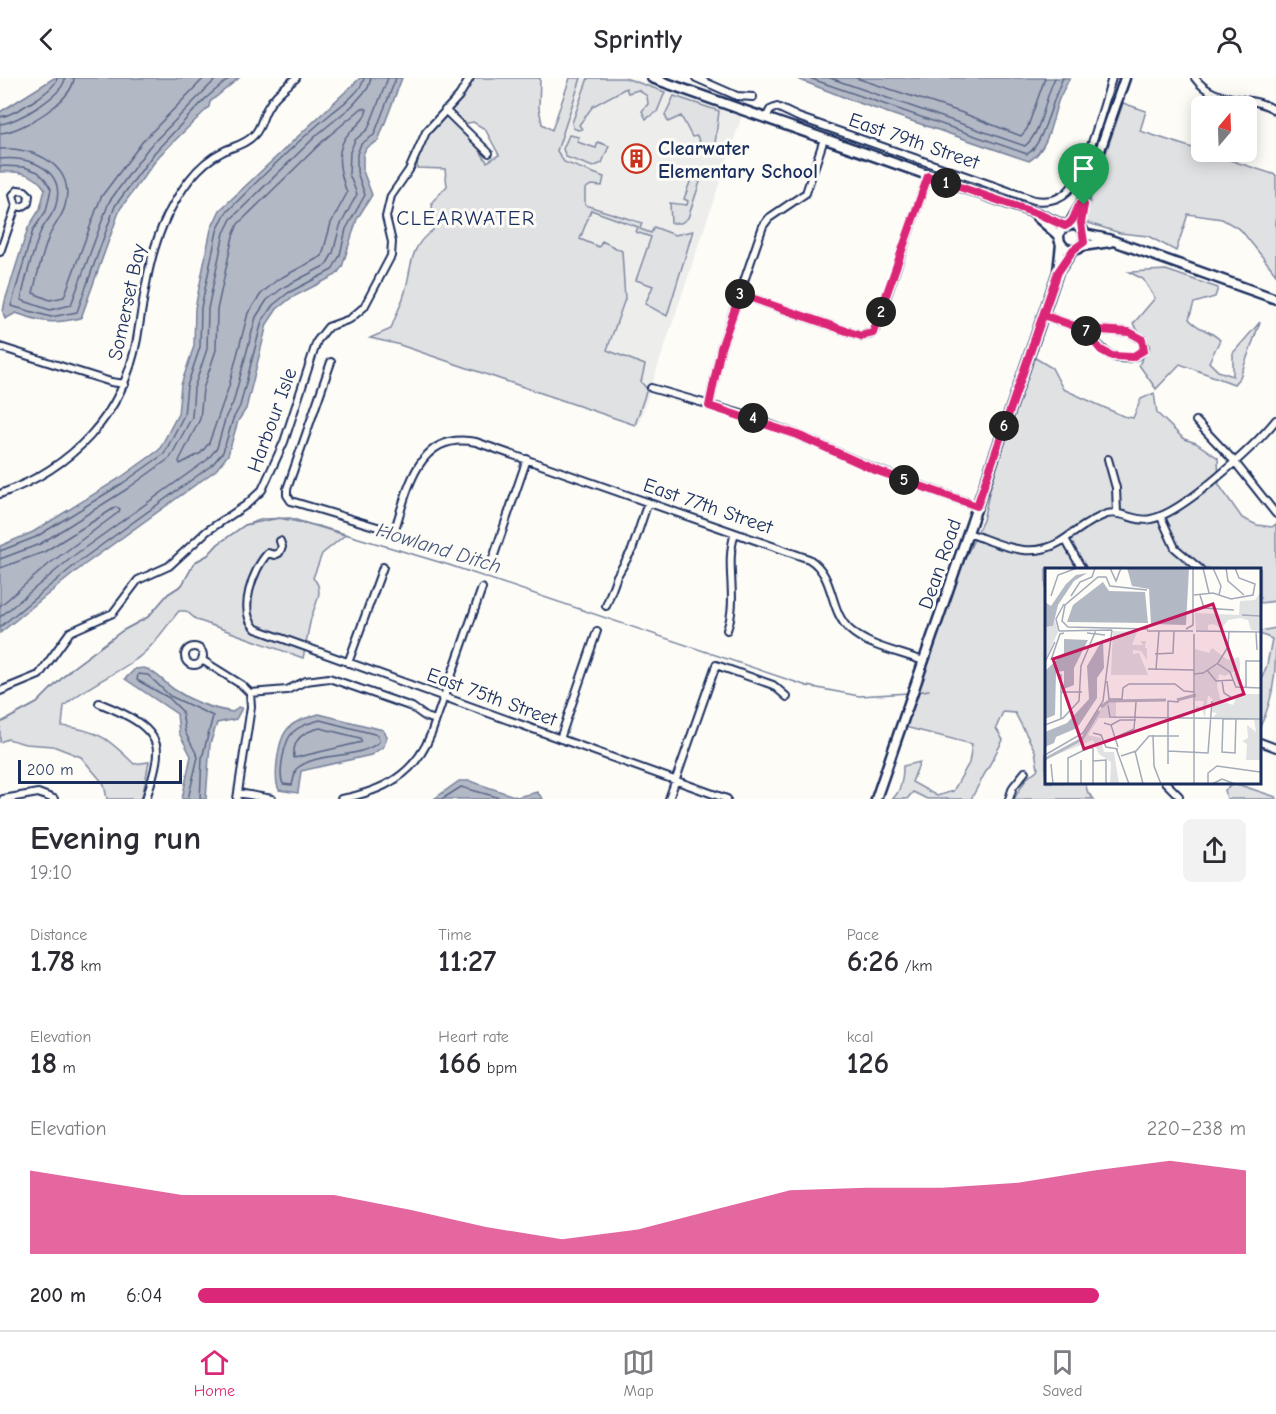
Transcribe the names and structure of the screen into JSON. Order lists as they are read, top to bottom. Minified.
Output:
{"streets":{"street":["East 79th Street","Somerset Bay","Harbour Isle","East 77th Street","Dean Road","East 75th Street"]},"crossings":[["East 79th Street","Dean Road"],["East 77th Street","Dean Road"]],"districts":["CLEARWATER"],"water":["Howland Ditch"],"places":{"building":["Clearwater Elementary School"]},"scale_bar":"200 m","north":"top","page":{"header":"Sprintly","pins":["1","3","2","7","4","6","5"],"scale":"200 m","heading":["Evening run","19:10"],"stats":[["Distance","1.78 km"],["Time","11:27"],["Pace","6:26 /km"],["Elevation","18 m"],["Heart rate","166 bpm"],["kcal","126"]],"chart":["Elevation","220–238 m"],"list":[{"name":"200 m","note":"6:04"}],"tabs":["Home","Map","Saved"]}}
